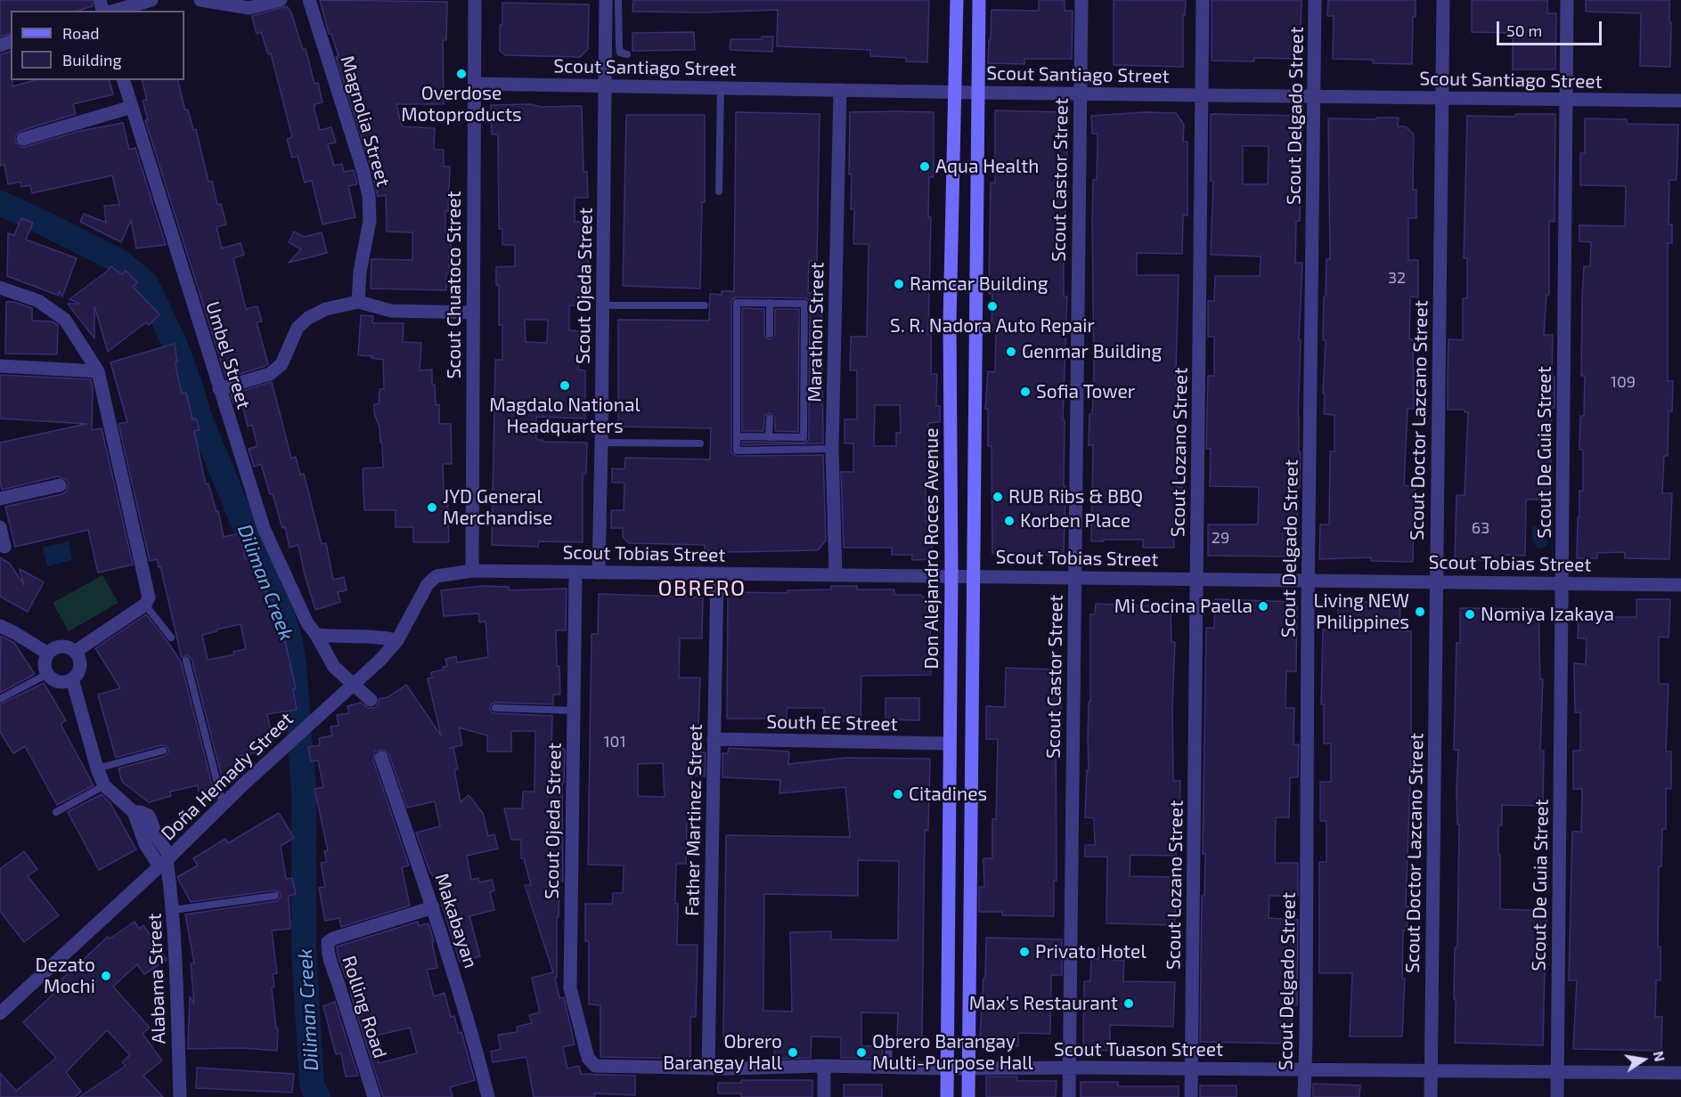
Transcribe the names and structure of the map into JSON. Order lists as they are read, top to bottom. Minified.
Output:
{"streets":{"main road":["Don Alejandro Roces Avenue"],"street":["Scout Santiago Street","Scout Delgado Street","Magnolia Street","Scout Castor Street","Scout Chuatoco Street","Scout Ojeda Street","Marathon Street","Umbel Street","Scout Doctor Lazcano Street","Scout Lozano Street","Scout De Guia Street","Scout Tobias Street","South EE Street","Doña Hemady Street","Father Martinez Street","Makabayan","Alabama Street","Rolling Road","Scout Tuason Street"]},"crossings":[["Scout Santiago Street","Scout Delgado Street"],["Scout Santiago Street","Scout Castor Street"],["Scout Santiago Street","Scout Chuatoco Street"],["Scout Santiago Street","Scout Ojeda Street"],["Scout Santiago Street","Marathon Street"],["Scout Santiago Street","Scout Doctor Lazcano Street"],["Scout Santiago Street","Scout Lozano Street"],["Scout Santiago Street","Scout De Guia Street"],["Scout Santiago Street","Don Alejandro Roces Avenue"],["Scout Delgado Street","Scout Tobias Street"],["Scout Delgado Street","Scout Tuason Street"],["Scout Castor Street","Scout Tobias Street"],["Scout Castor Street","Scout Tuason Street"],["Scout Chuatoco Street","Scout Tobias Street"],["Scout Chuatoco Street","Doña Hemady Street"],["Scout Ojeda Street","Scout Tobias Street"],["Scout Ojeda Street","Scout Tuason Street"],["Marathon Street","Scout Tobias Street"],["Scout Doctor Lazcano Street","Scout Tobias Street"],["Scout Doctor Lazcano Street","Scout Tuason Street"],["Scout Lozano Street","Scout Tobias Street"],["Scout Lozano Street","Scout Tuason Street"],["Scout De Guia Street","Scout Tobias Street"],["Scout De Guia Street","Scout Tuason Street"],["Don Alejandro Roces Avenue","Scout Tobias Street"],["Don Alejandro Roces Avenue","South EE Street"],["Don Alejandro Roces Avenue","Scout Tuason Street"],["Scout Tobias Street","Doña Hemady Street"],["Scout Tobias Street","Father Martinez Street"],["South EE Street","Father Martinez Street"],["Doña Hemady Street","Alabama Street"],["Father Martinez Street","Scout Tuason Street"],["Makabayan","Rolling Road"]],"districts":["OBRERO"],"water":["Diliman Creek"],"places":["Overdose Motoproducts","Aqua Health","Ramcar Building","S. R. Nadora Auto Repair","Genmar Building","Magdalo National Headquarters","Sofia Tower","RUB Ribs & BBQ","JYD General Merchandise","Korben Place","Mi Cocina Paella","Living NEW Philippines","Nomiya Izakaya","Citadines","Privato Hotel","Dezato Mochi","Max's Restaurant","Obrero Barangay Hall","Obrero Barangay Multi-Purpose Hall"],"house_numbers":["32","109","63","29","101"],"legend":["Road","Building"],"scale_bar":"50 m","north":"right"}
